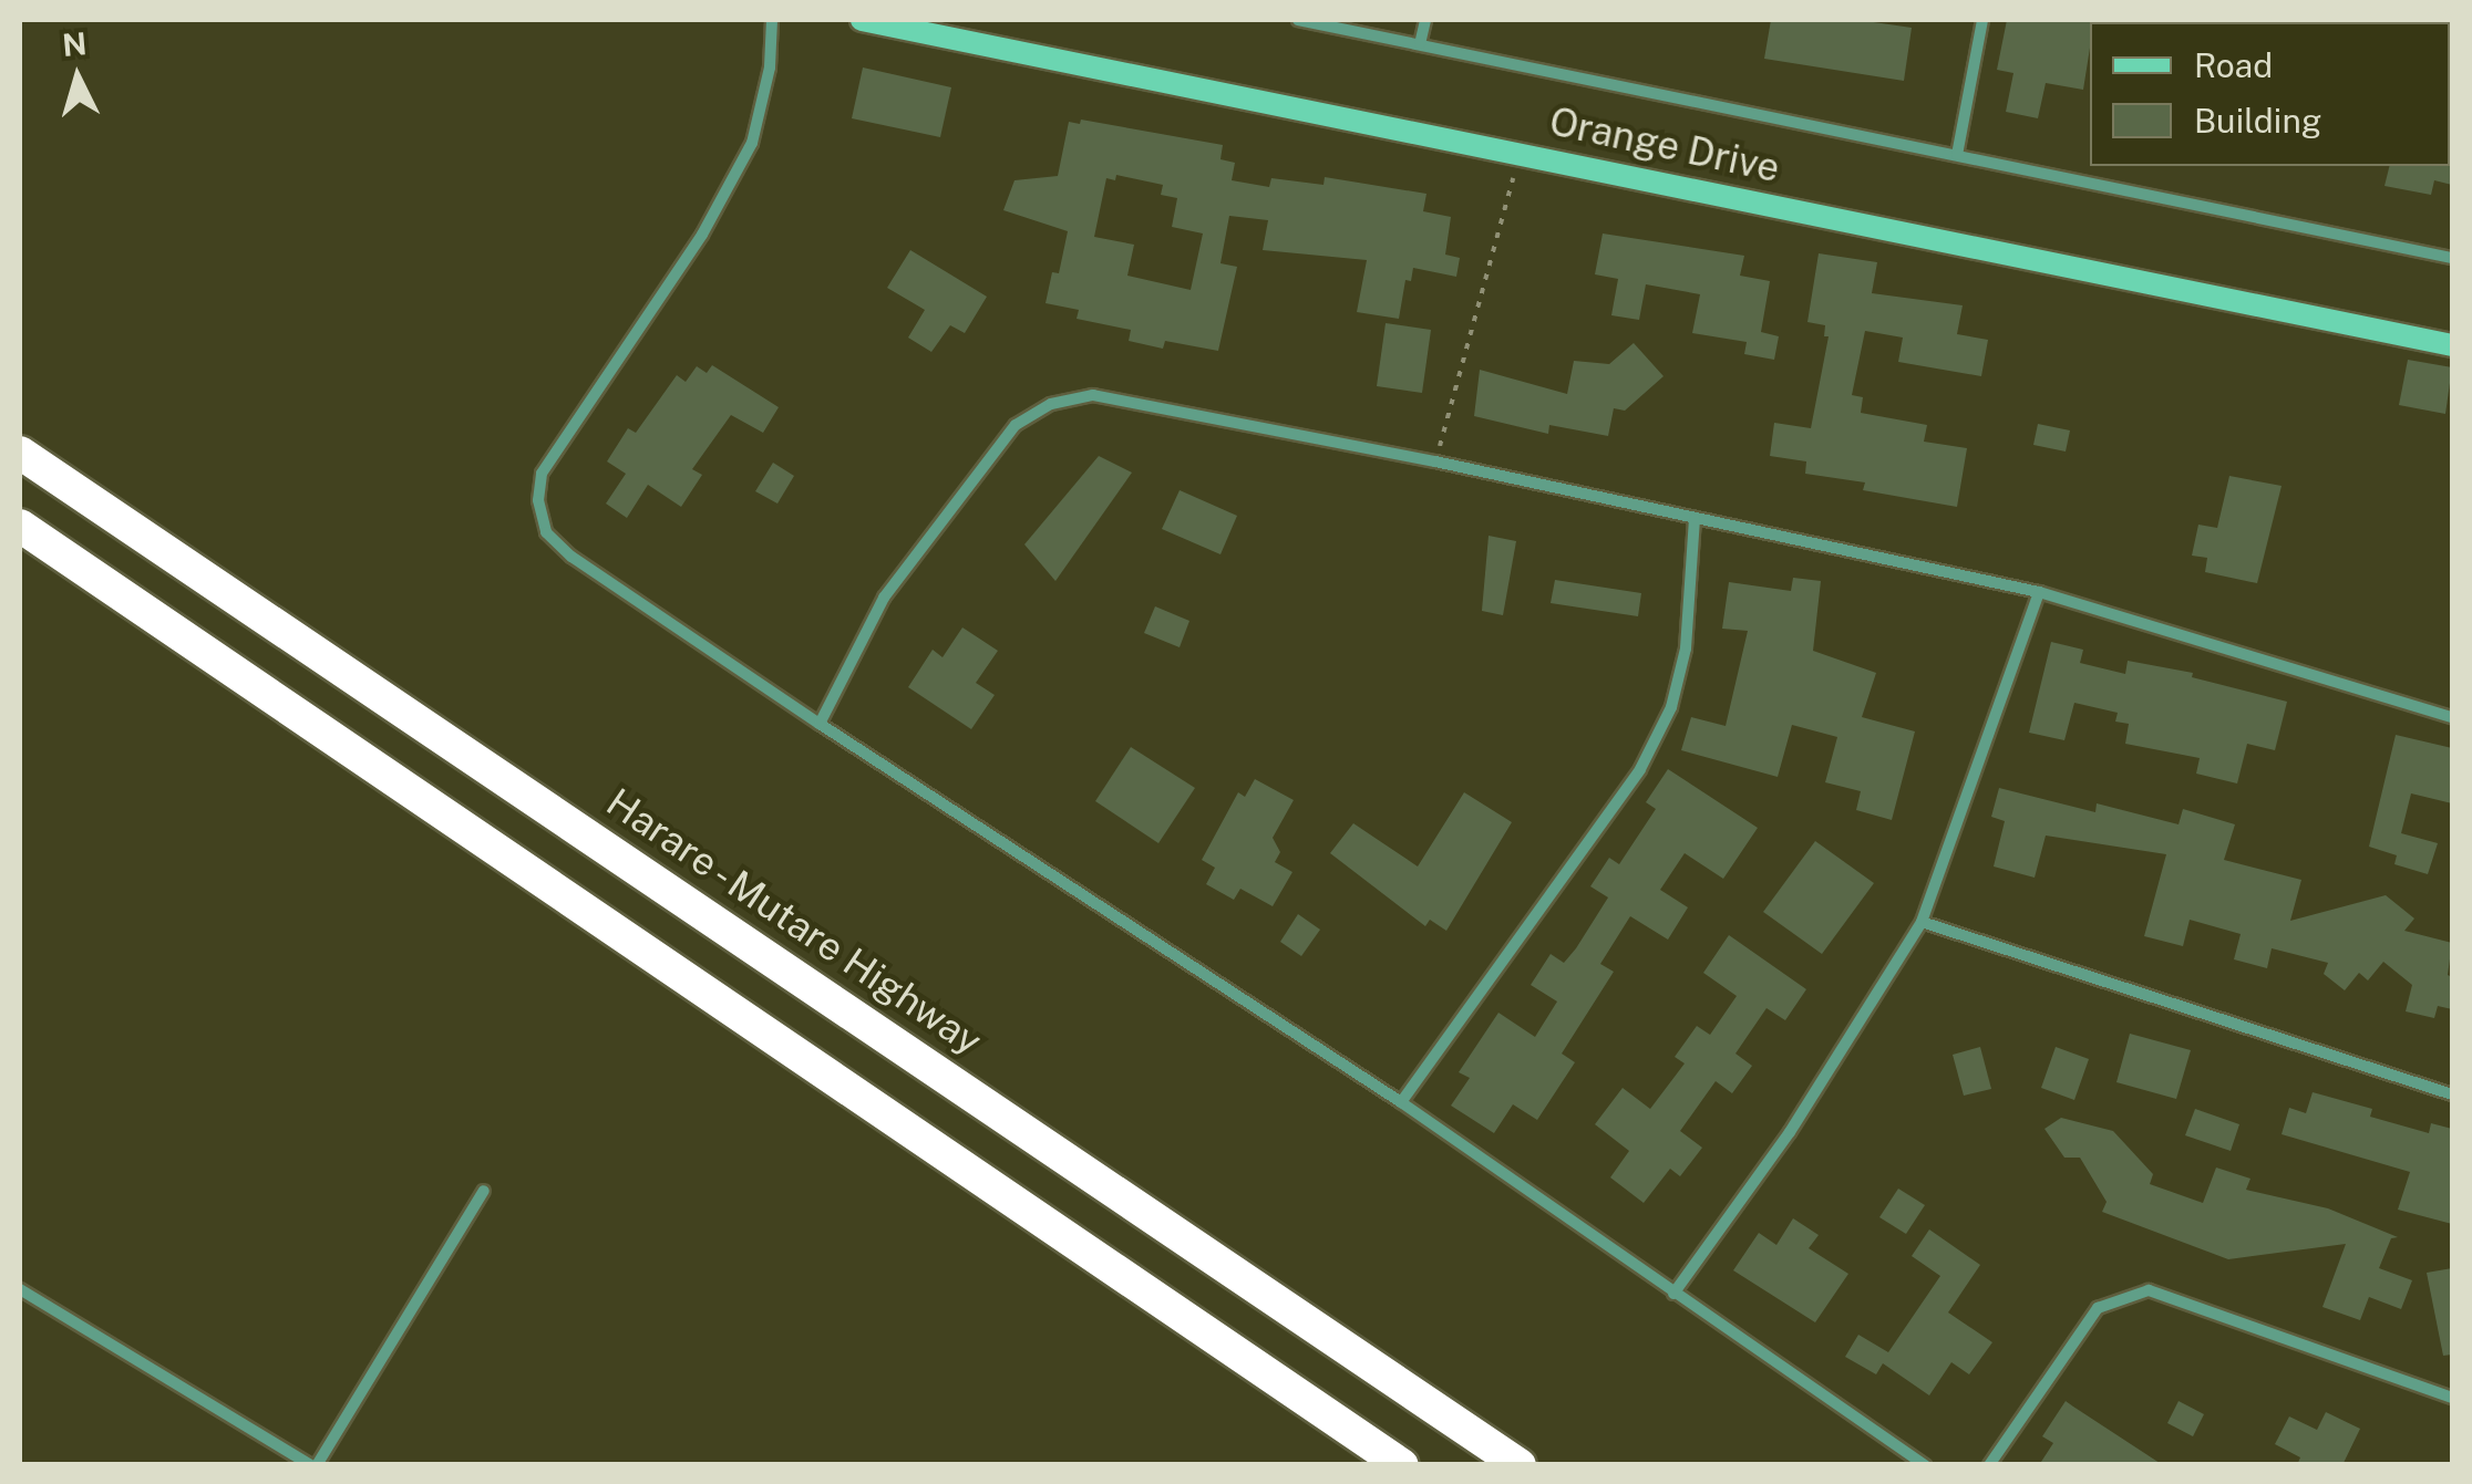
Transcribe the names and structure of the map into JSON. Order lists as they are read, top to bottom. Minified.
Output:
{"streets":{"highway":["Harare - Mutare Highway"],"street":["Orange Drive"]},"legend":["Road","Building"],"north":"top"}
